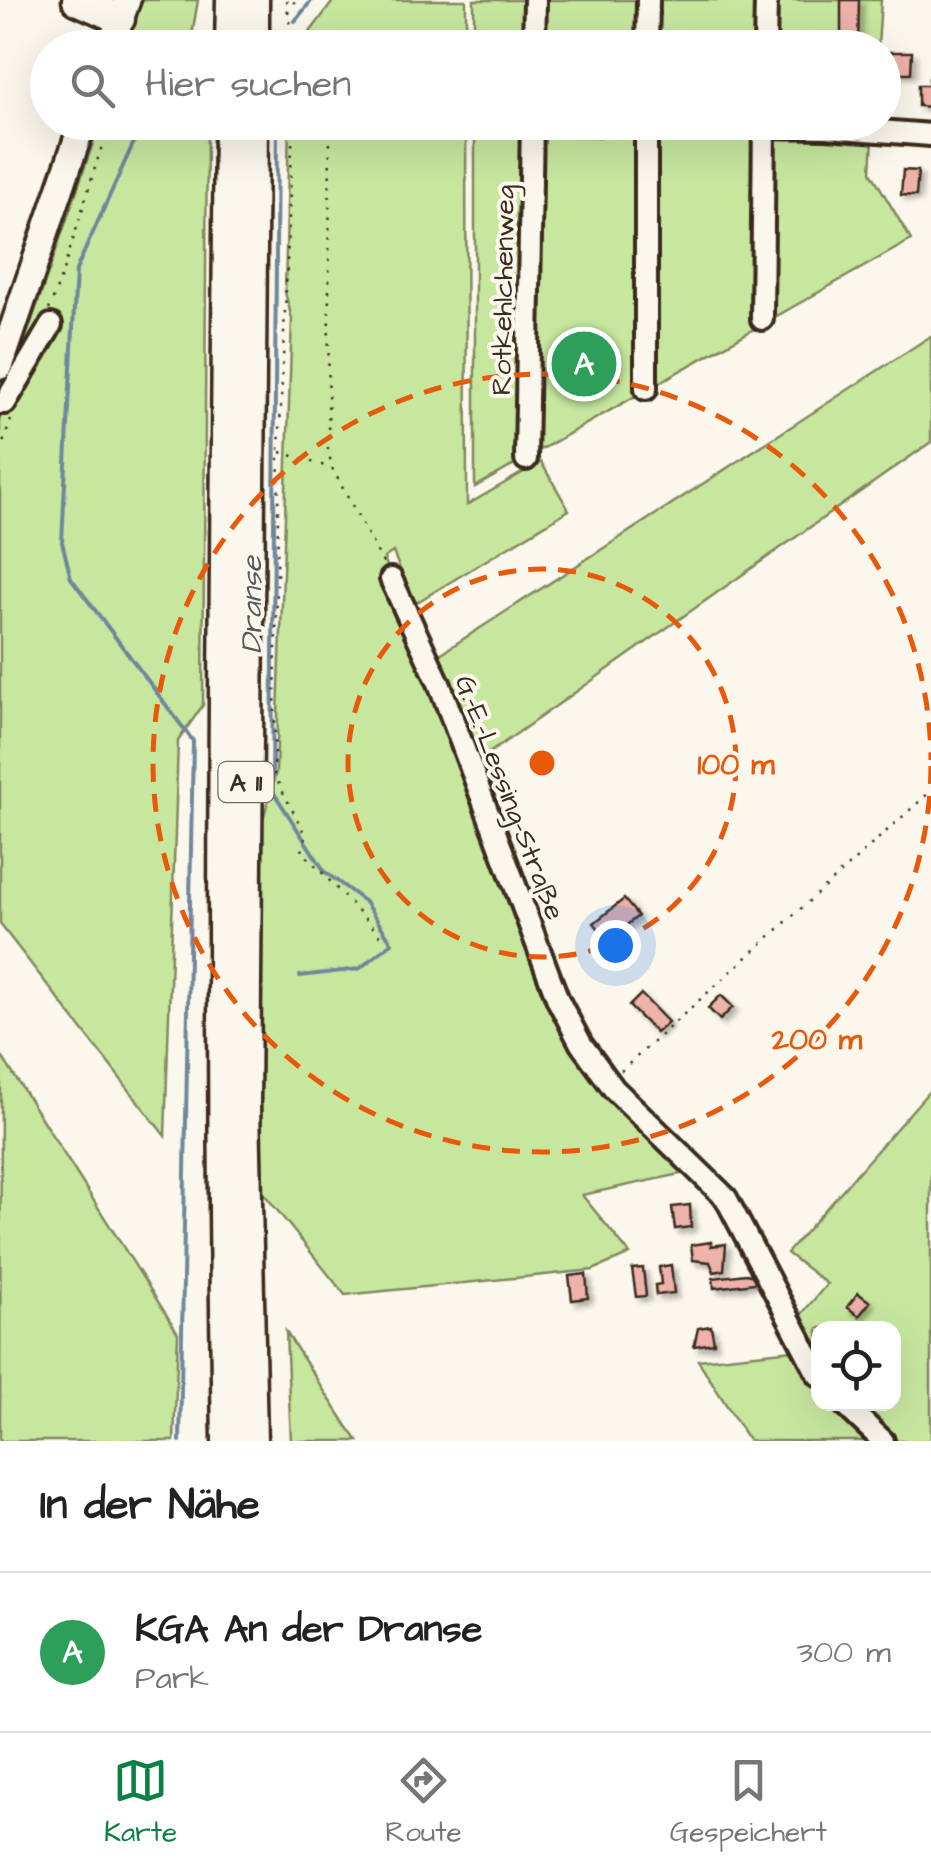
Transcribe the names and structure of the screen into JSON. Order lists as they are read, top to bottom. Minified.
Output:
{"streets":{"highway":["A 11"],"street":["Rotkehlchenweg","G.-E.-Lessing-Straße"]},"water":["Dranse"],"page":{"search":"Hier suchen","pins":"A","heading":"In der Nähe","list":[{"mark":"A","name":"KGA An der Dranse","note":"Park","value":"300 m"}],"nav":["Karte","Route","Gespeichert"]},"rings":["100 m","200 m"]}
